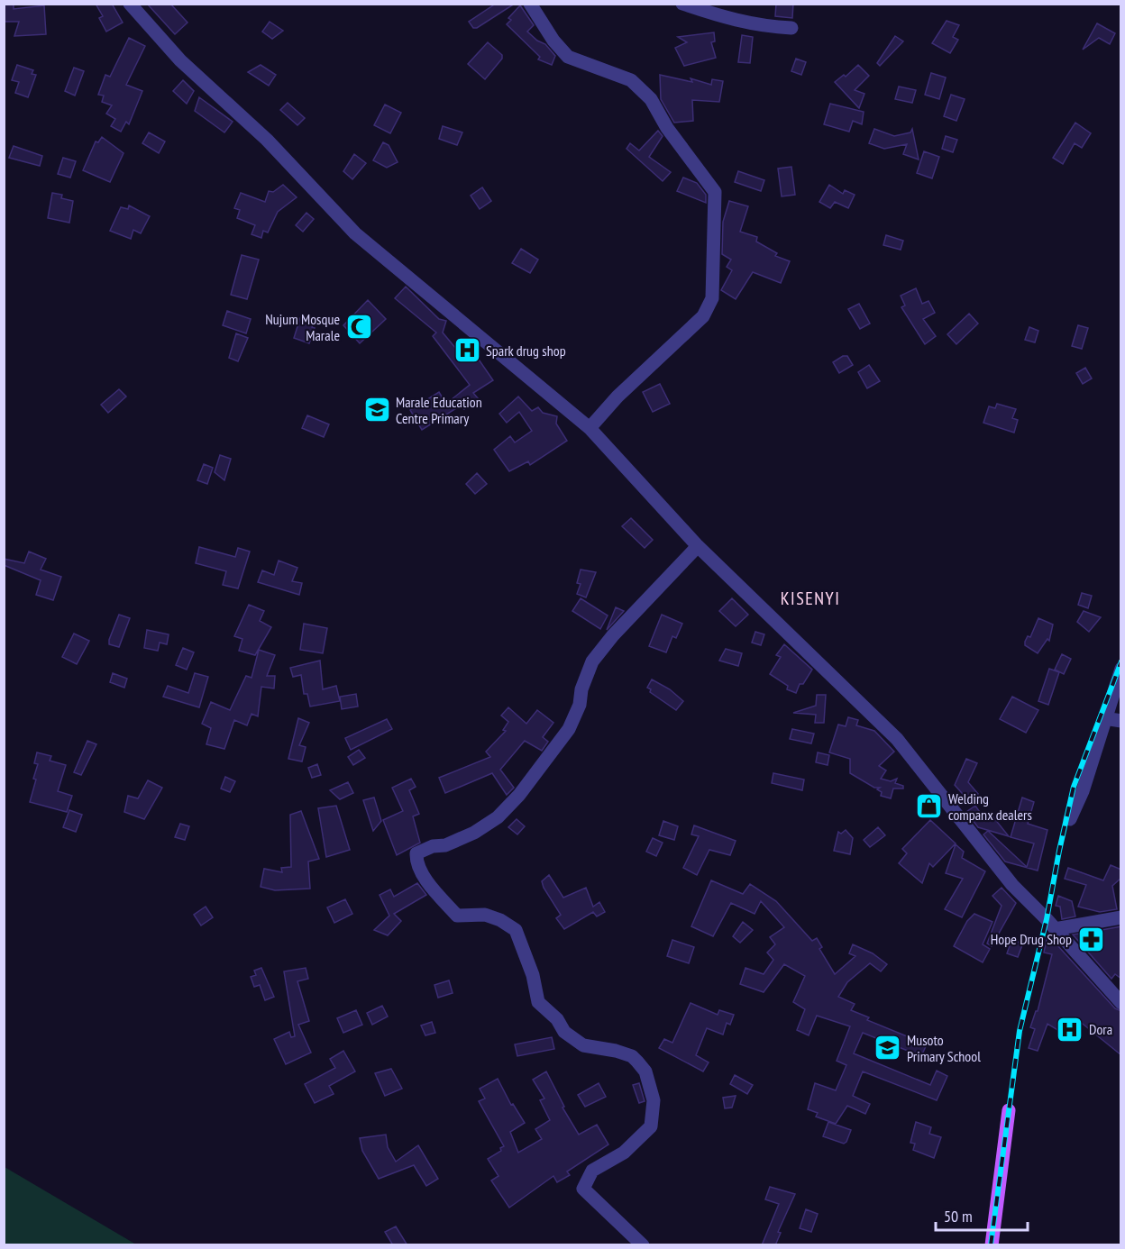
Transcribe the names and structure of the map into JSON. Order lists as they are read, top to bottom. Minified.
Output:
{"districts":["KISENYI"],"places":{"mosque":["Nujum Mosque Marale"],"hospital":["Spark drug shop","Dora"],"school or university":["Marale Education Centre Primary","Musoto Primary School"],"shop":["Welding companx dealers"],"pharmacy":["Hope Drug Shop"]},"scale_bar":"50 m"}
